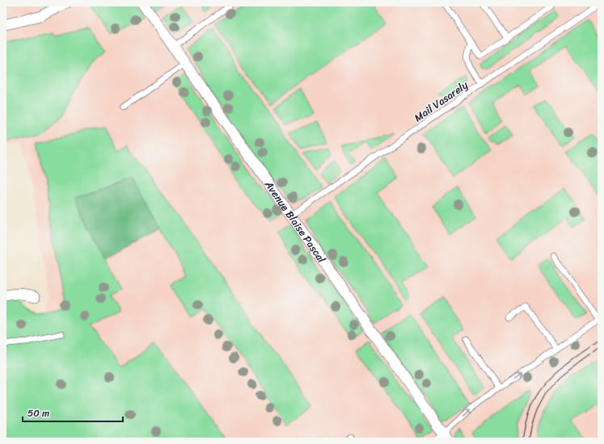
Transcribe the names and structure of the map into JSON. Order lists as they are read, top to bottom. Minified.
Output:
{"streets":{"street":["Avenue Blaise Pascal"],"lane":["Mail Vasarely"]},"crossings":[["Mail Vasarely","Avenue Blaise Pascal"]],"scale_bar":"50 m"}
